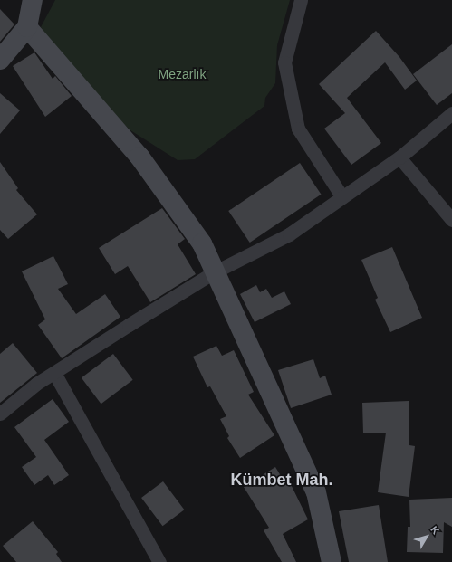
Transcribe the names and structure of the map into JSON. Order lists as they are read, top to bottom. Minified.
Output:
{"districts":["Kümbet Mah."],"parks":["Mezarlık"],"north":"top right"}
